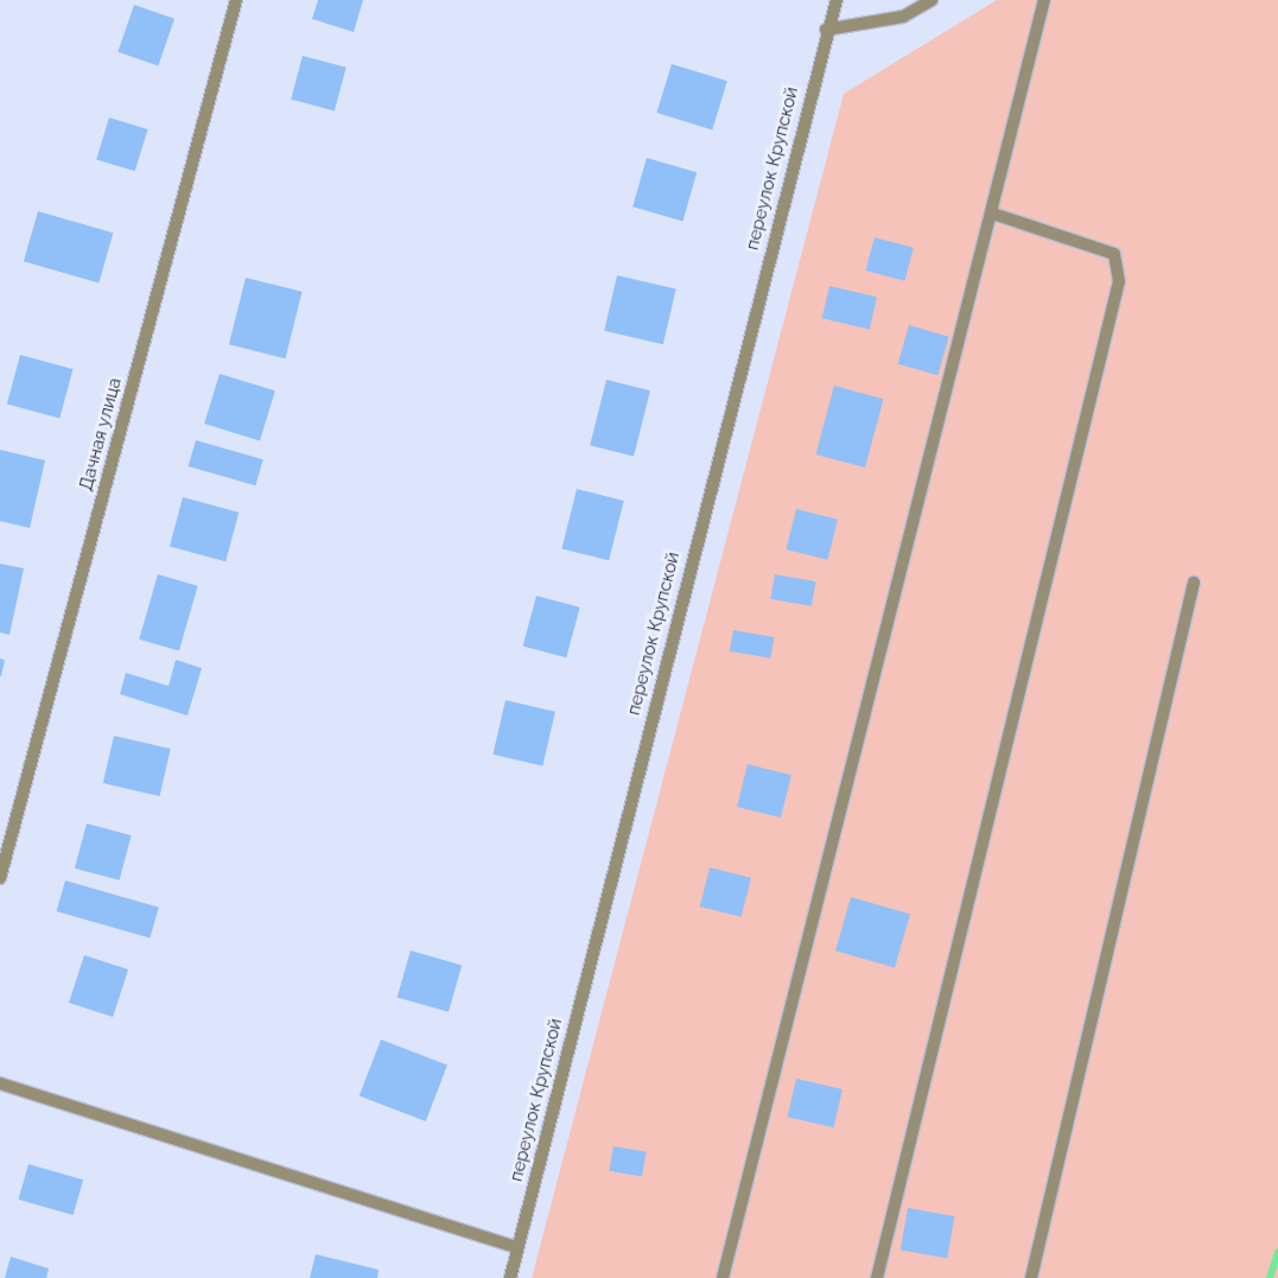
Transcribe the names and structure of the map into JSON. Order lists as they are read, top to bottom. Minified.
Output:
{"streets":{"street":["переулок Крупской","Дачная улица"]}}
